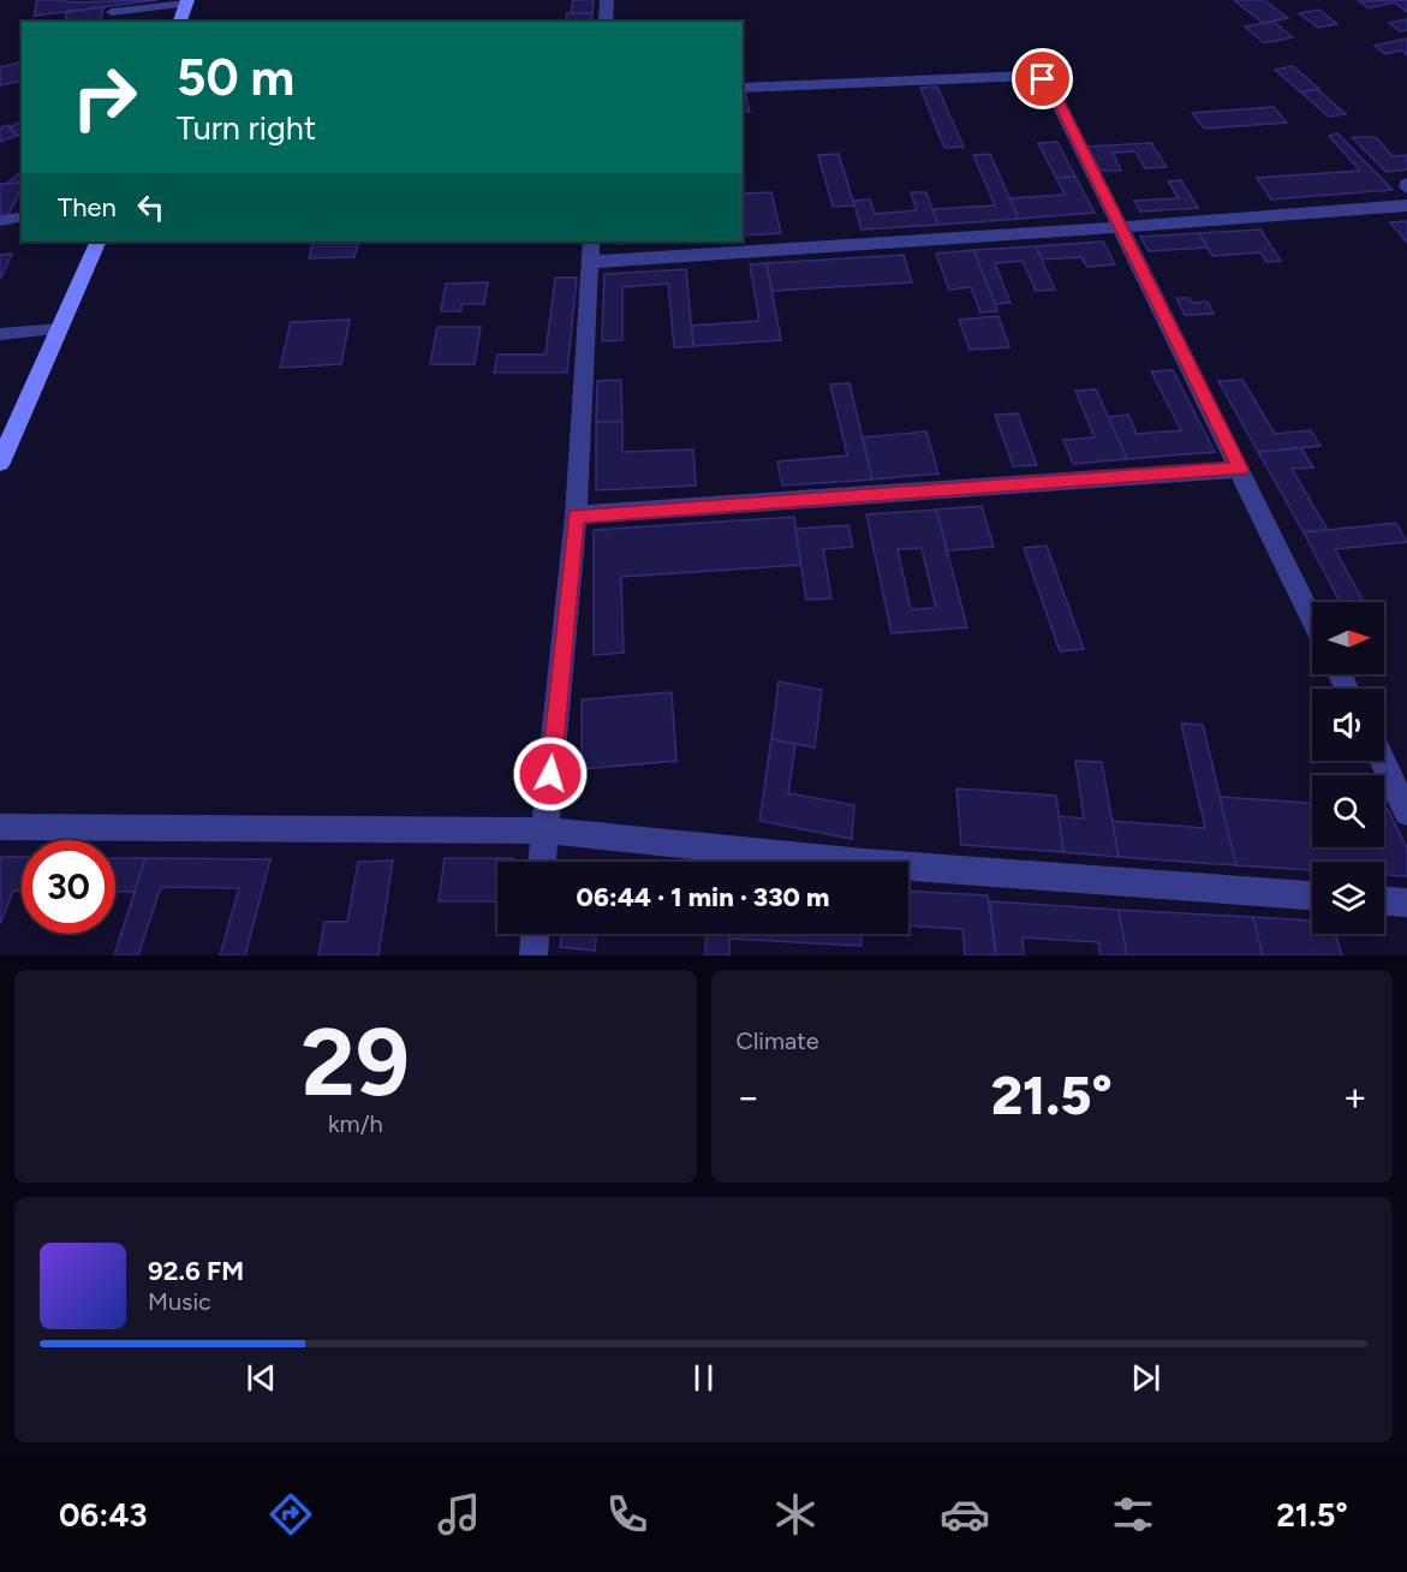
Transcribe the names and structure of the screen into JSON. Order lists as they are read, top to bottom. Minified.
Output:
{"north":"right","page":{"turn":["50 m","Turn right"],"then":"Then","limit":"30","trip":"06:44 · 1 min · 330 m","tile":[["29","km/h"],"Climate"],"heat":["−","21.5°","+"],"song":["92.6 FM","Music"],"tabs":["06:43","21.5°"]}}
